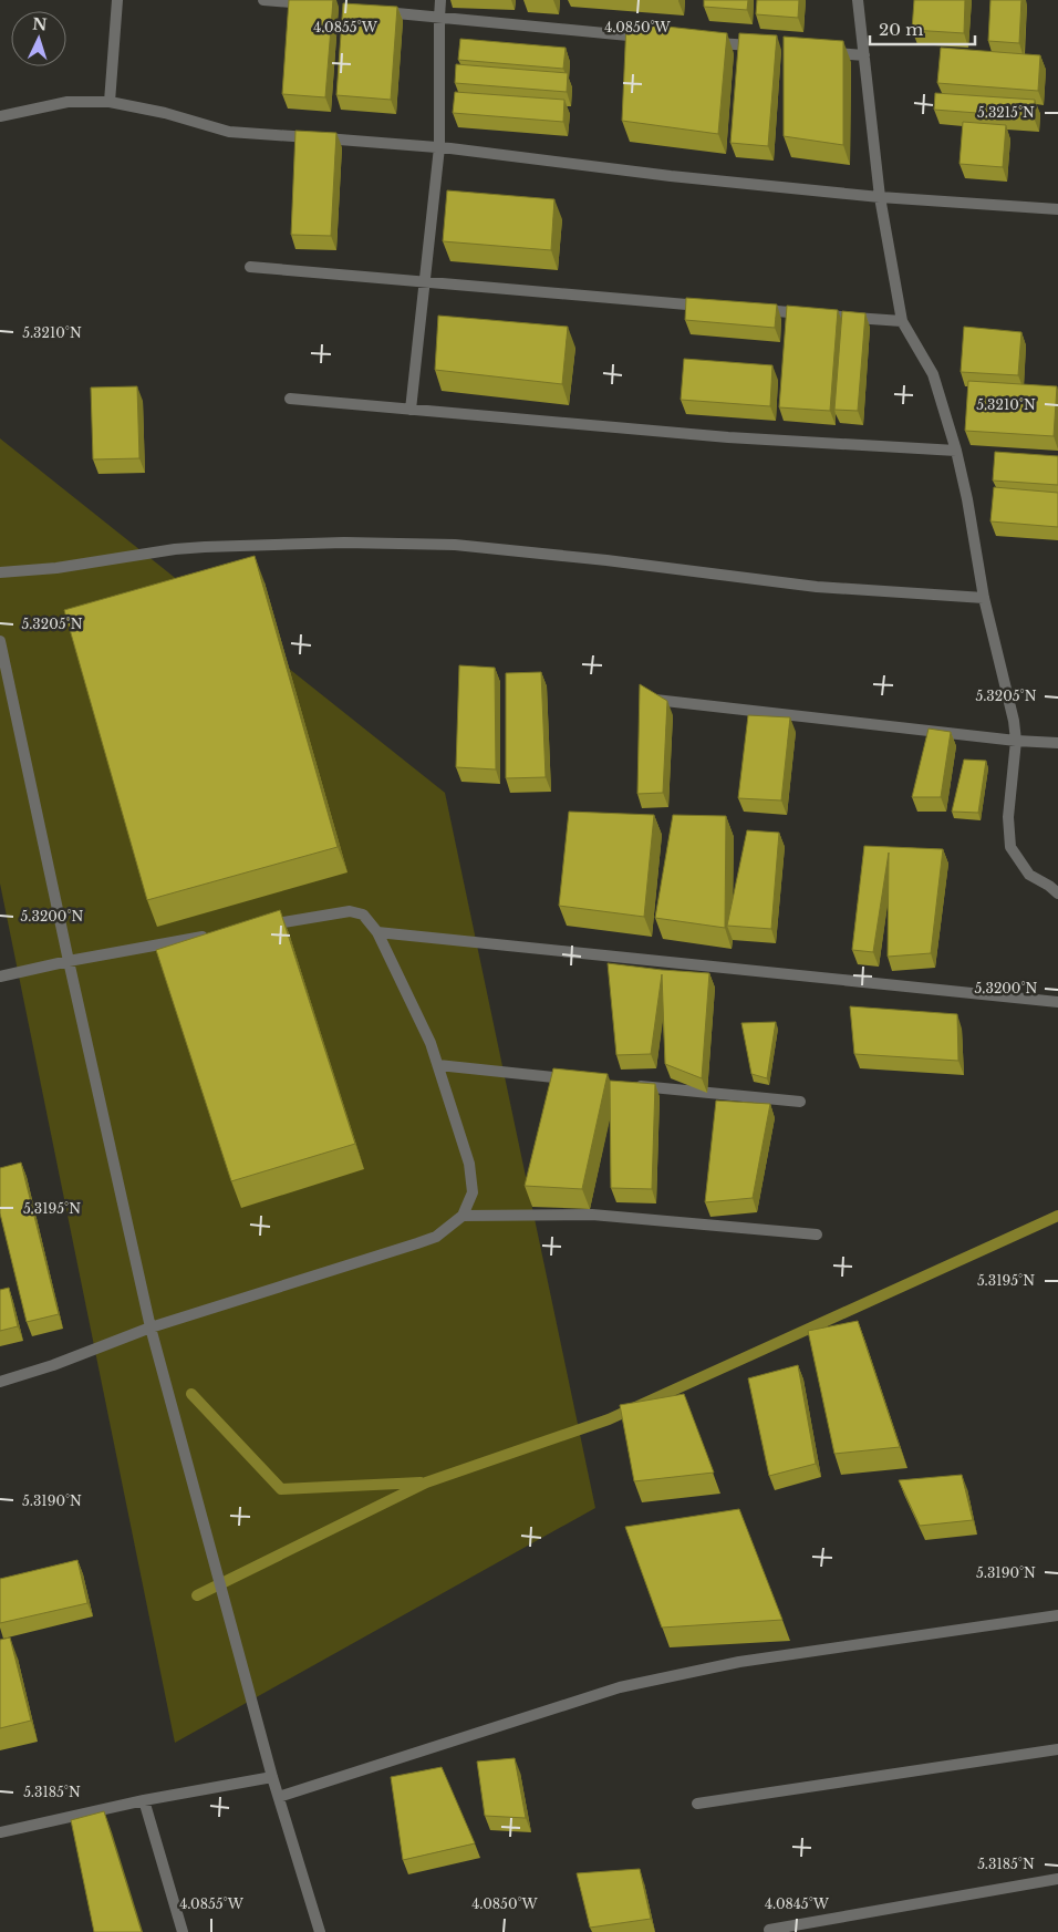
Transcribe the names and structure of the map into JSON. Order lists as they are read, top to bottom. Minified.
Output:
{"scale_bar":"20 m","north":"top","coordinates":["4.0855°W","4.0850°W","5.3215°N","5.3210°N","5.3205°N","5.3200°N","5.3195°N","5.3190°N","5.3185°N","4.0845°W"]}
